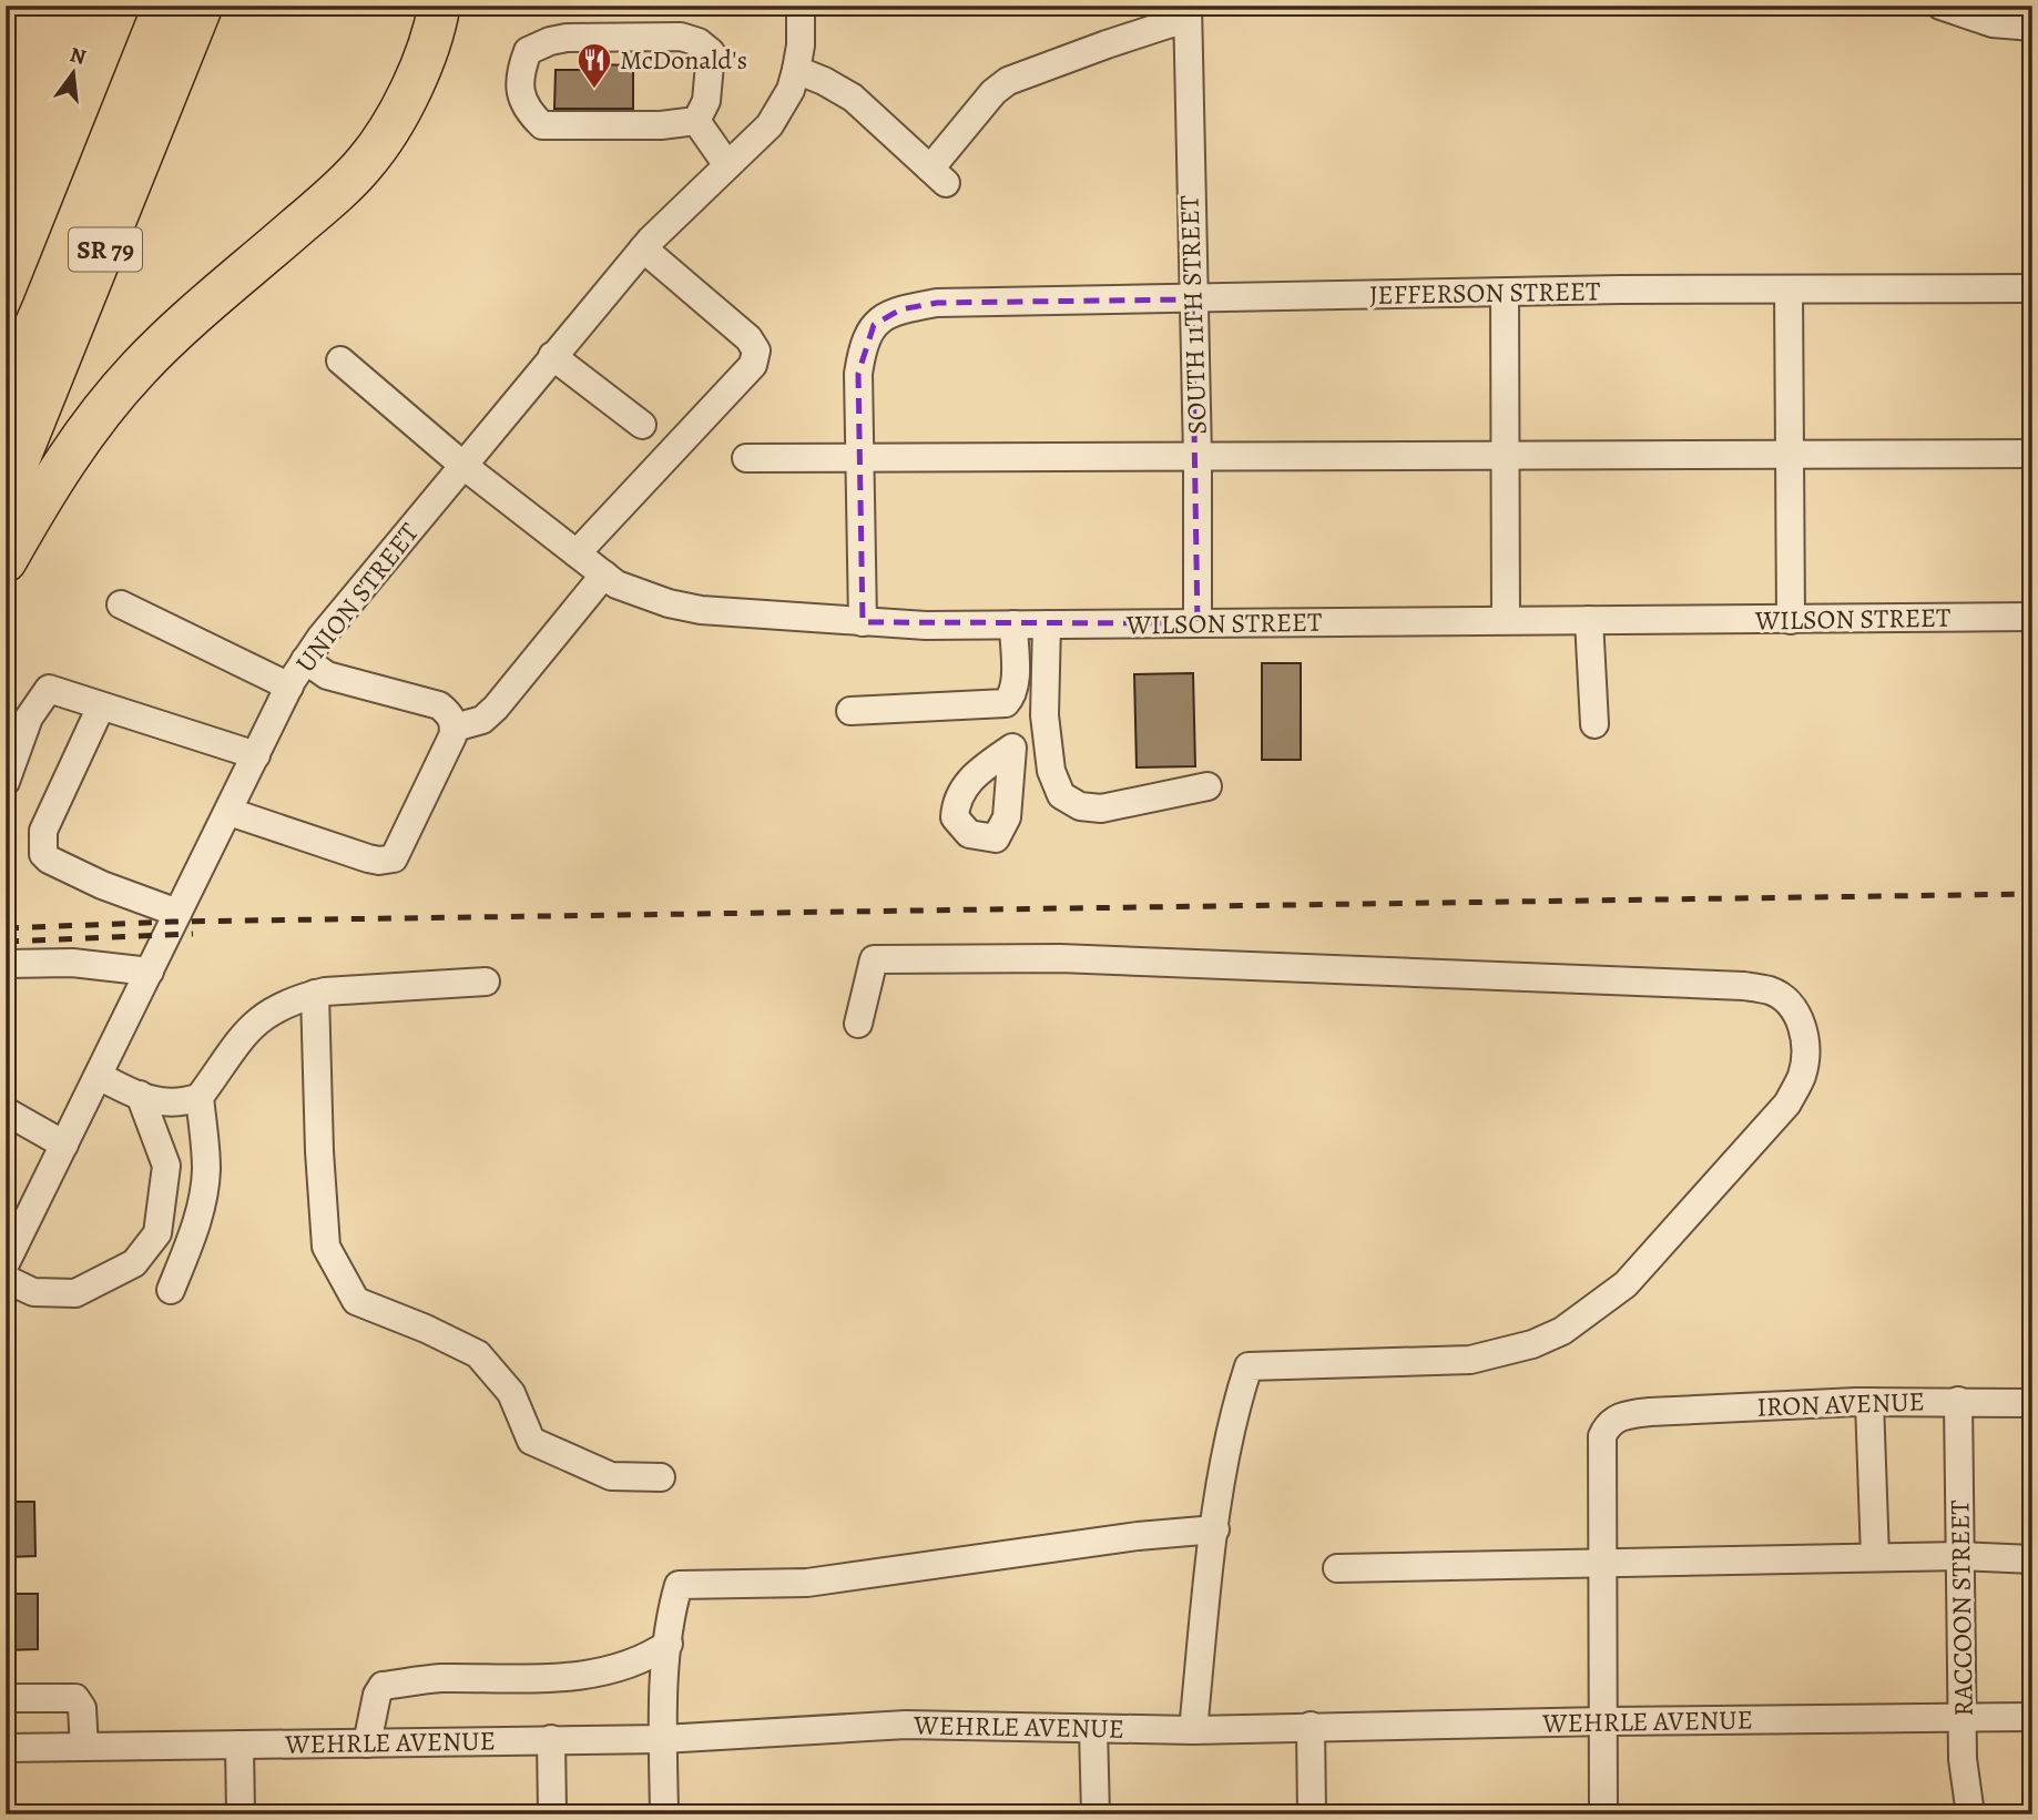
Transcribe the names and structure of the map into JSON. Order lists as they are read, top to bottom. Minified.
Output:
{"streets":{"highway":["SR 79"],"street":["JEFFERSON STREET","SOUTH 11TH STREET","UNION STREET","WILSON STREET","IRON AVENUE","RACCOON STREET","WEHRLE AVENUE"]},"crossings":[["JEFFERSON STREET","SOUTH 11TH STREET"],["JEFFERSON STREET","WILSON STREET"],["SOUTH 11TH STREET","WILSON STREET"],["UNION STREET","WILSON STREET"],["IRON AVENUE","RACCOON STREET"],["IRON AVENUE","WEHRLE AVENUE"],["RACCOON STREET","WEHRLE AVENUE"]],"places":{"restaurant":["McDonald's"]},"north":"top"}
